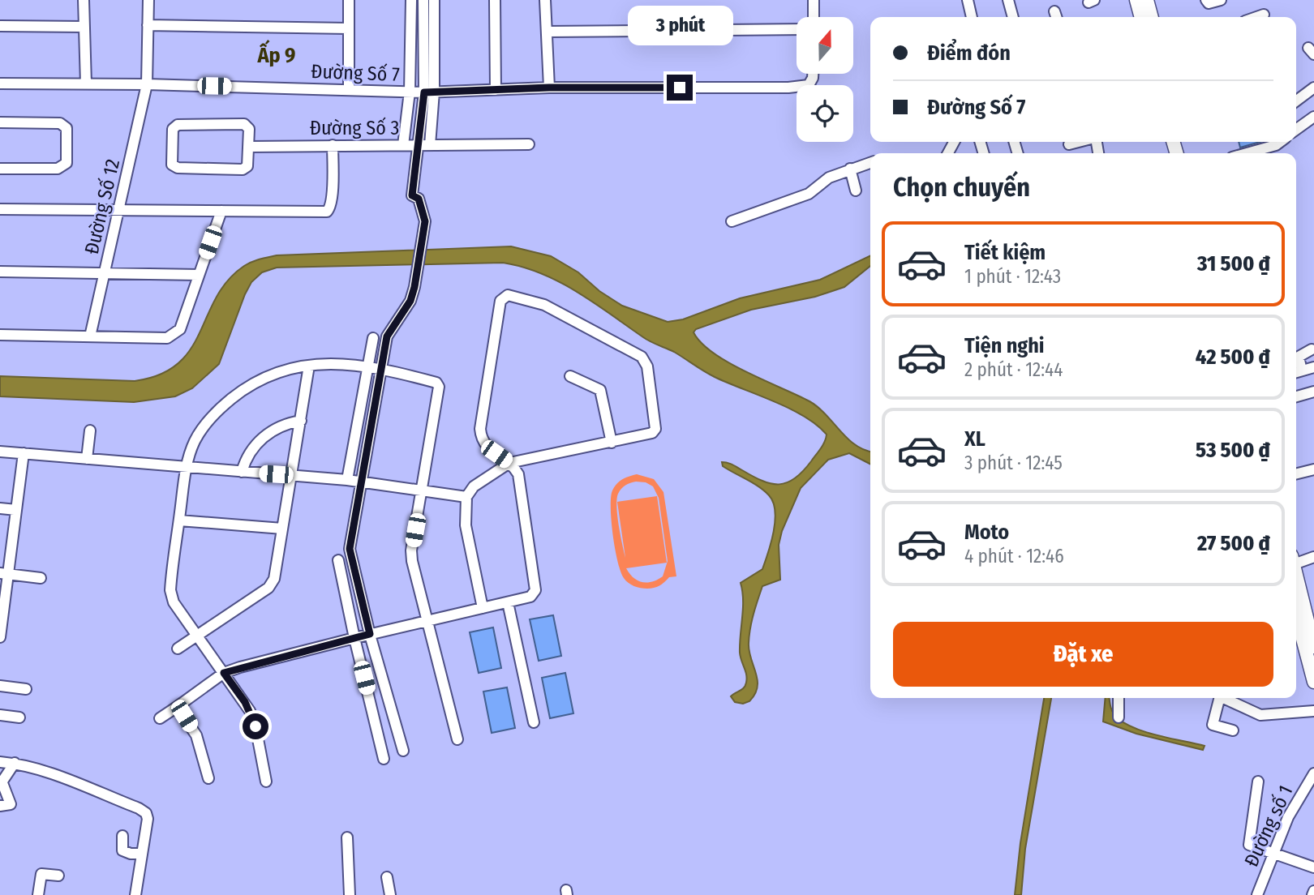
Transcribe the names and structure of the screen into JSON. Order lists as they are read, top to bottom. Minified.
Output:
{"streets":{"street":["Đường Số 7","Đường Số 3","Đường Số 12","Đường số 1"]},"crossings":[["Đường Số 7","Đường Số 12"]],"districts":["Ấp 9"],"north":"top","page":{"bubble":"3 phút","banner":["Điểm đón","Đường Số 7"],"heading":"Chọn chuyến","list":[{"name":"Tiết kiệm","note":"1 phút · 12:43","value":"31 500 ₫"},{"name":"Tiện nghi","note":"2 phút · 12:44","value":"42 500 ₫"},{"name":"XL","note":"3 phút · 12:45","value":"53 500 ₫"},{"name":"Moto","note":"4 phút · 12:46","value":"27 500 ₫"}],"buttons":"Đặt xe"}}
